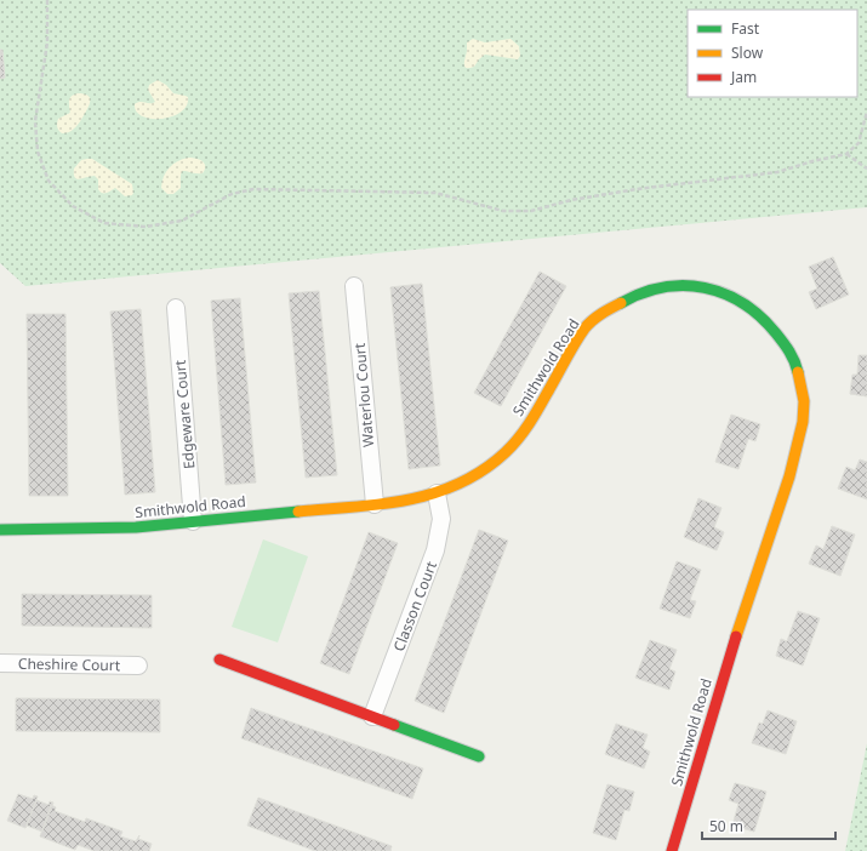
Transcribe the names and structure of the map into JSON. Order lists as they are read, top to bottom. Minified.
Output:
{"streets":{"street":["Smithwold Road","Waterlou Court","Edgeware Court","Classon Court","Cheshire Court"]},"crossings":[["Smithwold Road","Waterlou Court"],["Smithwold Road","Edgeware Court"],["Smithwold Road","Classon Court"]],"legend":["Fast","Slow","Jam"],"scale_bar":"50 m"}
